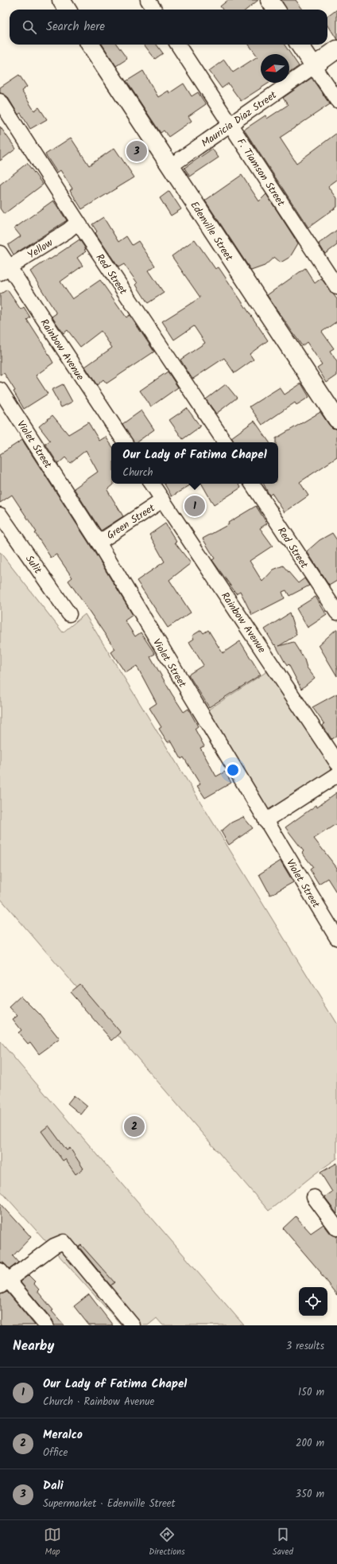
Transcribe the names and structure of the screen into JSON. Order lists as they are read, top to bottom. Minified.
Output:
{"streets":{"street":["Mauricia Diaz Street","F. Tiamson Street","Edenville Street","Yellow","Red Street","Rainbow Avenue","Violet Street","Green Street","Sulit"]},"crossings":[["Mauricia Diaz Street","F. Tiamson Street"],["Mauricia Diaz Street","Edenville Street"],["Yellow","Red Street"],["Yellow","Rainbow Avenue"],["Rainbow Avenue","Green Street"],["Violet Street","Green Street"]],"north":"left","page":{"search":"Search here","pins":["3","1","2"],"popup":["Our Lady of Fatima Chapel","Church"],"heading":["Nearby","3 results"],"list":[{"mark":"1","name":"Our Lady of Fatima Chapel","note":"Church · Rainbow Avenue","value":"150 m"},{"mark":"2","name":"Meralco","note":"Office","value":"200 m"},{"mark":"3","name":"Dali","note":"Supermarket · Edenville Street","value":"350 m"}],"nav":["Map","Directions","Saved"]}}
